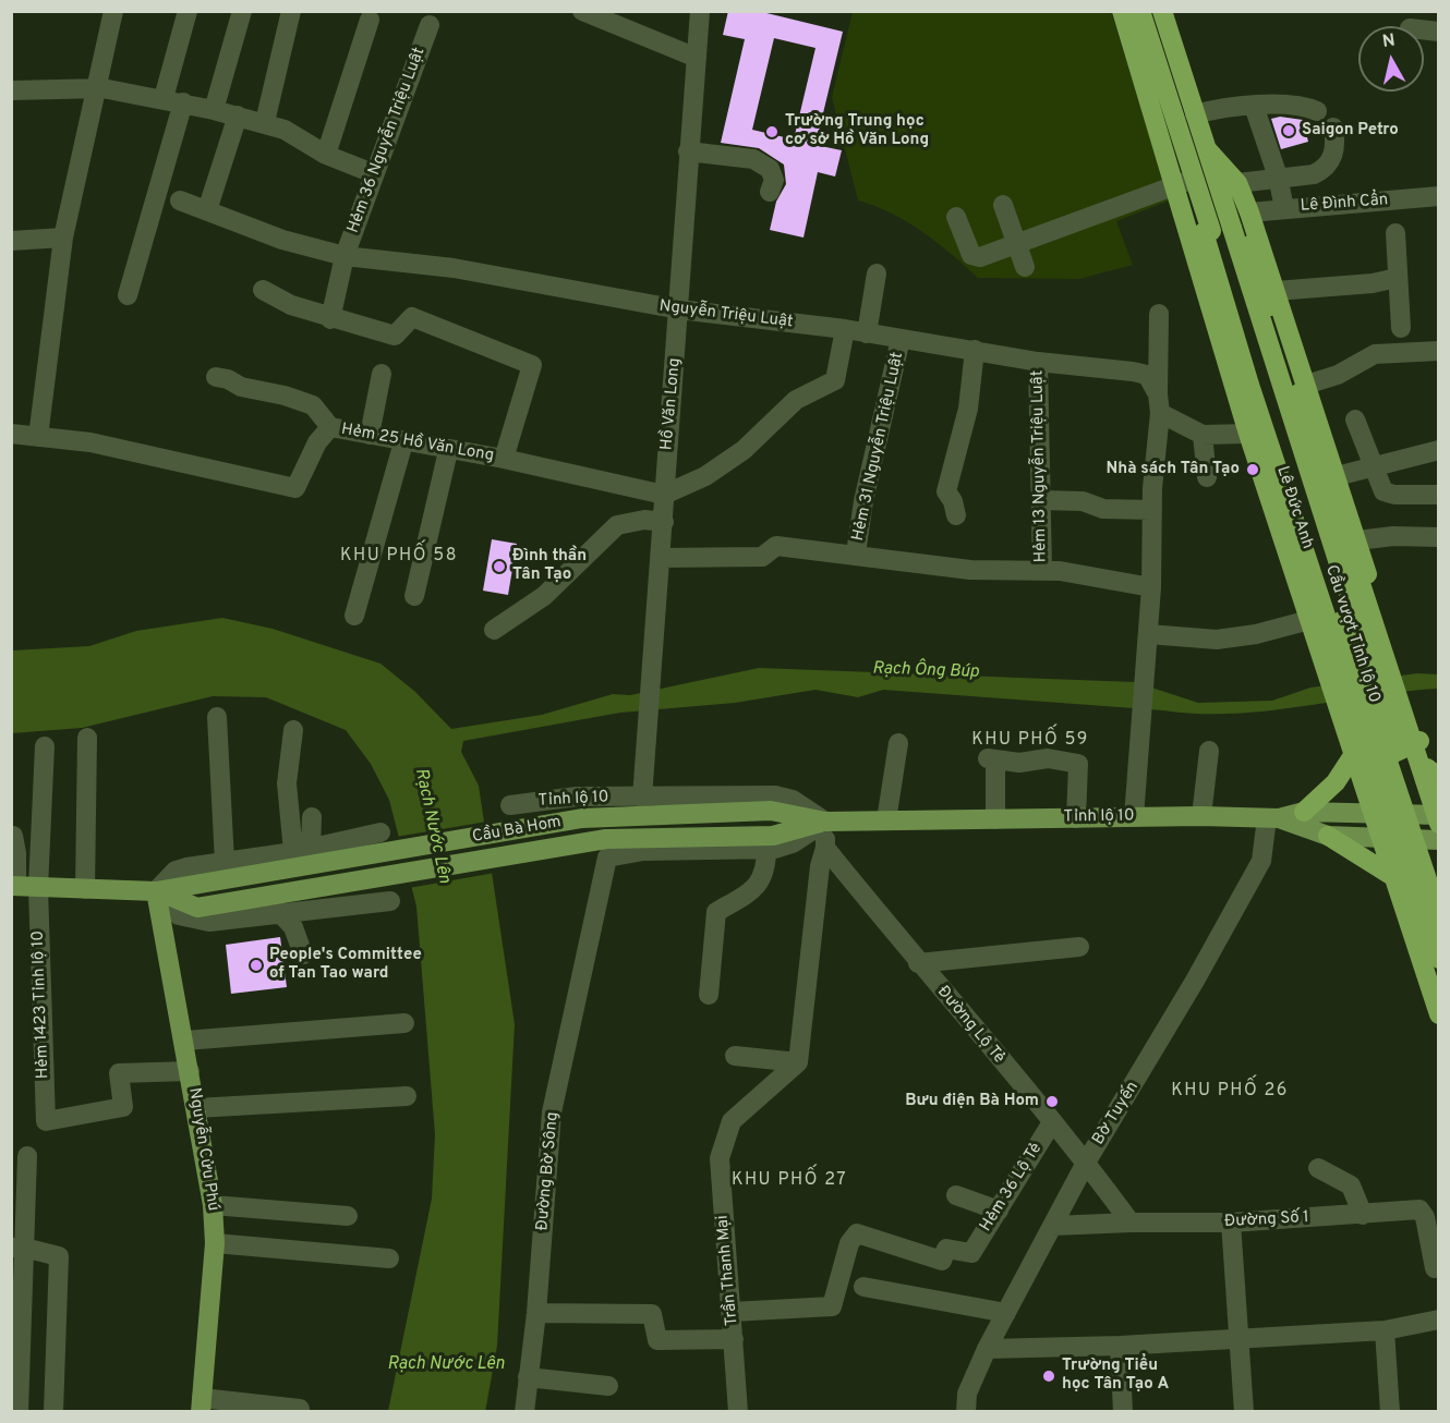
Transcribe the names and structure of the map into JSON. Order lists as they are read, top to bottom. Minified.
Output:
{"streets":{"highway":["Lê Đức Anh","Cầu vượt Tỉnh lộ 10"],"main road":["Tỉnh lộ 10","Cầu Bà Hom","Nguyễn Cửu Phú"],"street":["Hẻm 36 Nguyễn Triệu Luật","Lê Đình Cẩn","Nguyễn Triệu Luật","Hồ Văn Long","Hẻm 25 Hồ Văn Long","Hẻm 31 Nguyễn Triệu Luật","Hẻm 13 Nguyễn Triệu Luật","Hẻm 1423 Tỉnh lộ 10","Đường Lộ Tẻ","Bờ Tuyến","Đường Bờ Sông","Hẻm 36 Lộ Tẻ","Đường Số 1","Trần Thanh Mại"]},"crossings":[["Hẻm 36 Nguyễn Triệu Luật","Nguyễn Triệu Luật"],["Lê Đình Cẩn","Cầu vượt Tỉnh lộ 10"],["Nguyễn Triệu Luật","Hồ Văn Long"],["Nguyễn Triệu Luật","Hẻm 31 Nguyễn Triệu Luật"],["Nguyễn Triệu Luật","Hẻm 13 Nguyễn Triệu Luật"],["Nguyễn Triệu Luật","Lê Đức Anh"],["Hồ Văn Long","Hẻm 25 Hồ Văn Long"],["Hồ Văn Long","Tỉnh lộ 10"],["Lê Đức Anh","Cầu vượt Tỉnh lộ 10"],["Lê Đức Anh","Tỉnh lộ 10"],["Tỉnh lộ 10","Cầu Bà Hom"],["Tỉnh lộ 10","Bờ Tuyến"],["Tỉnh lộ 10","Đường Bờ Sông"],["Cầu Bà Hom","Nguyễn Cửu Phú"],["Hẻm 1423 Tỉnh lộ 10","Nguyễn Cửu Phú"],["Đường Lộ Tẻ","Bờ Tuyến"],["Đường Lộ Tẻ","Hẻm 36 Lộ Tẻ"],["Đường Lộ Tẻ","Đường Số 1"],["Bờ Tuyến","Đường Số 1"],["Hẻm 36 Lộ Tẻ","Trần Thanh Mại"]],"districts":["KHU PHỐ 58","KHU PHỐ 59","KHU PHỐ 26","KHU PHỐ 27"],"water":["Rạch Ông Búp","Rạch Nước Lên"],"places":["Saigon Petro","Trường Trung học cơ sở Hồ Văn Long","Nhà sách Tân Tạo","Đình thần Tân Tạo","People's Committee of Tan Tao ward","Bưu điện Bà Hom","Trường Tiểu học Tân Tạo A"],"north":"top"}
